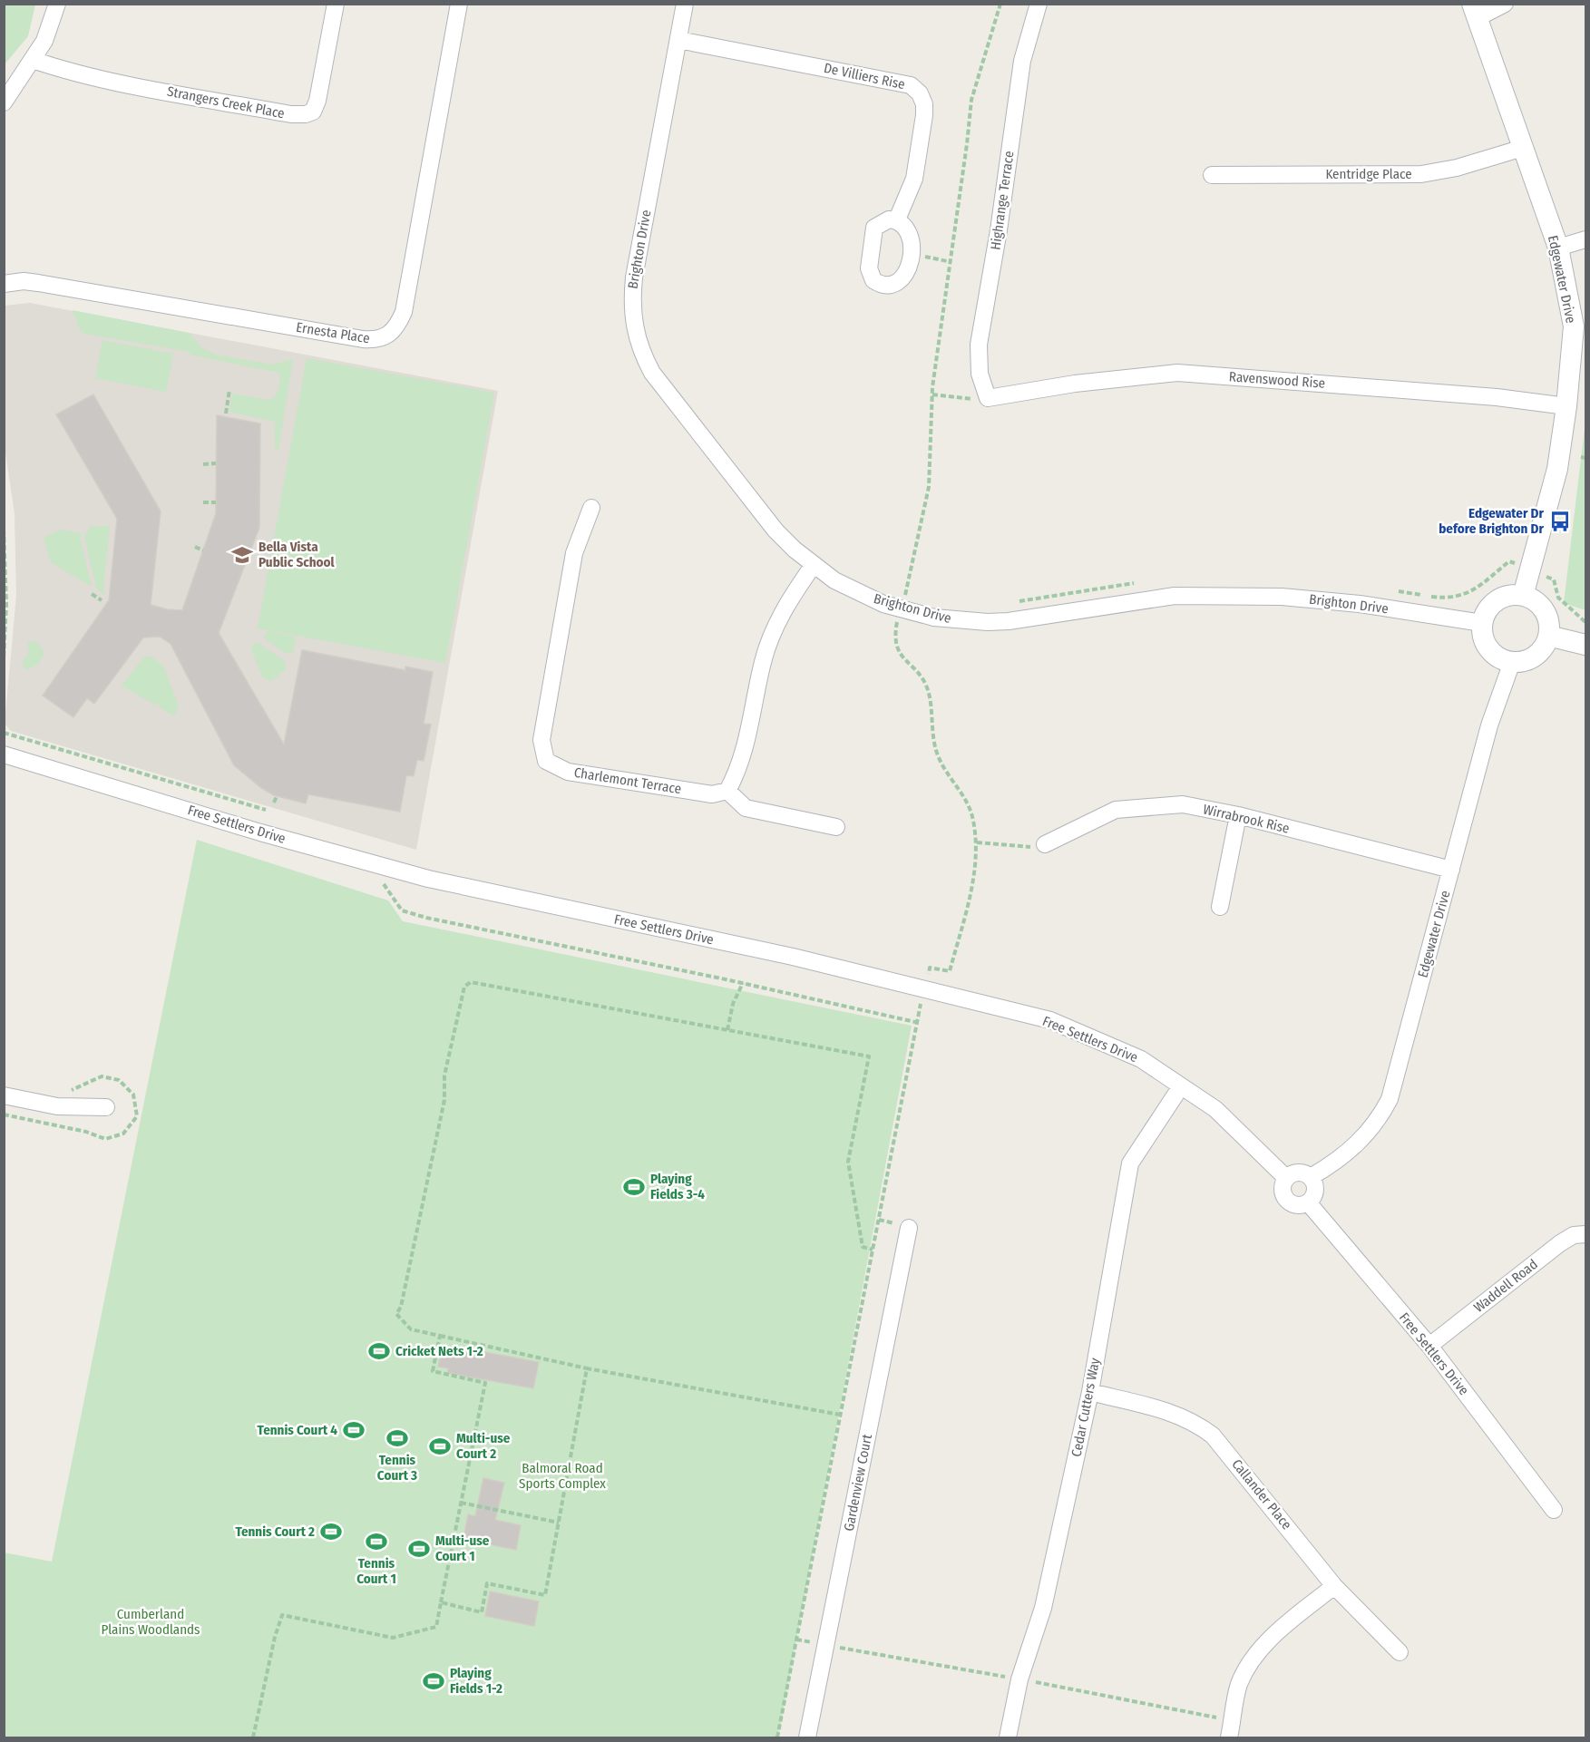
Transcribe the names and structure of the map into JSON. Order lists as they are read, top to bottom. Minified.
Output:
{"streets":{"street":["De Villiers Rise","Strangers Creek Place","Kentridge Place","Highrange Terrace","Brighton Drive","Edgewater Drive","Ernesta Place","Ravenswood Rise","Charlemont Terrace","Wirrabrook Rise","Free Settlers Drive","Waddell Road","Cedar Cutters Way","Gardenview Court","Callander Place"]},"crossings":[["De Villiers Rise","Brighton Drive"],["Kentridge Place","Edgewater Drive"],["Highrange Terrace","Ravenswood Rise"],["Brighton Drive","Edgewater Drive"],["Edgewater Drive","Ravenswood Rise"],["Edgewater Drive","Wirrabrook Rise"],["Edgewater Drive","Free Settlers Drive"],["Free Settlers Drive","Waddell Road"],["Free Settlers Drive","Cedar Cutters Way"],["Cedar Cutters Way","Callander Place"]],"parks":["Balmoral Road Sports Complex","Cumberland Plains Woodlands"],"places":{"bus stop":["Edgewater Dr before Brighton Dr"],"school or university":["Bella Vista Public School"],"sports":["Playing Fields 3-4","Cricket Nets 1-2","Tennis Court 4","Tennis Court 3","Multi-use Court 2","Tennis Court 2","Tennis Court 1","Multi-use Court 1","Playing Fields 1-2"]}}
